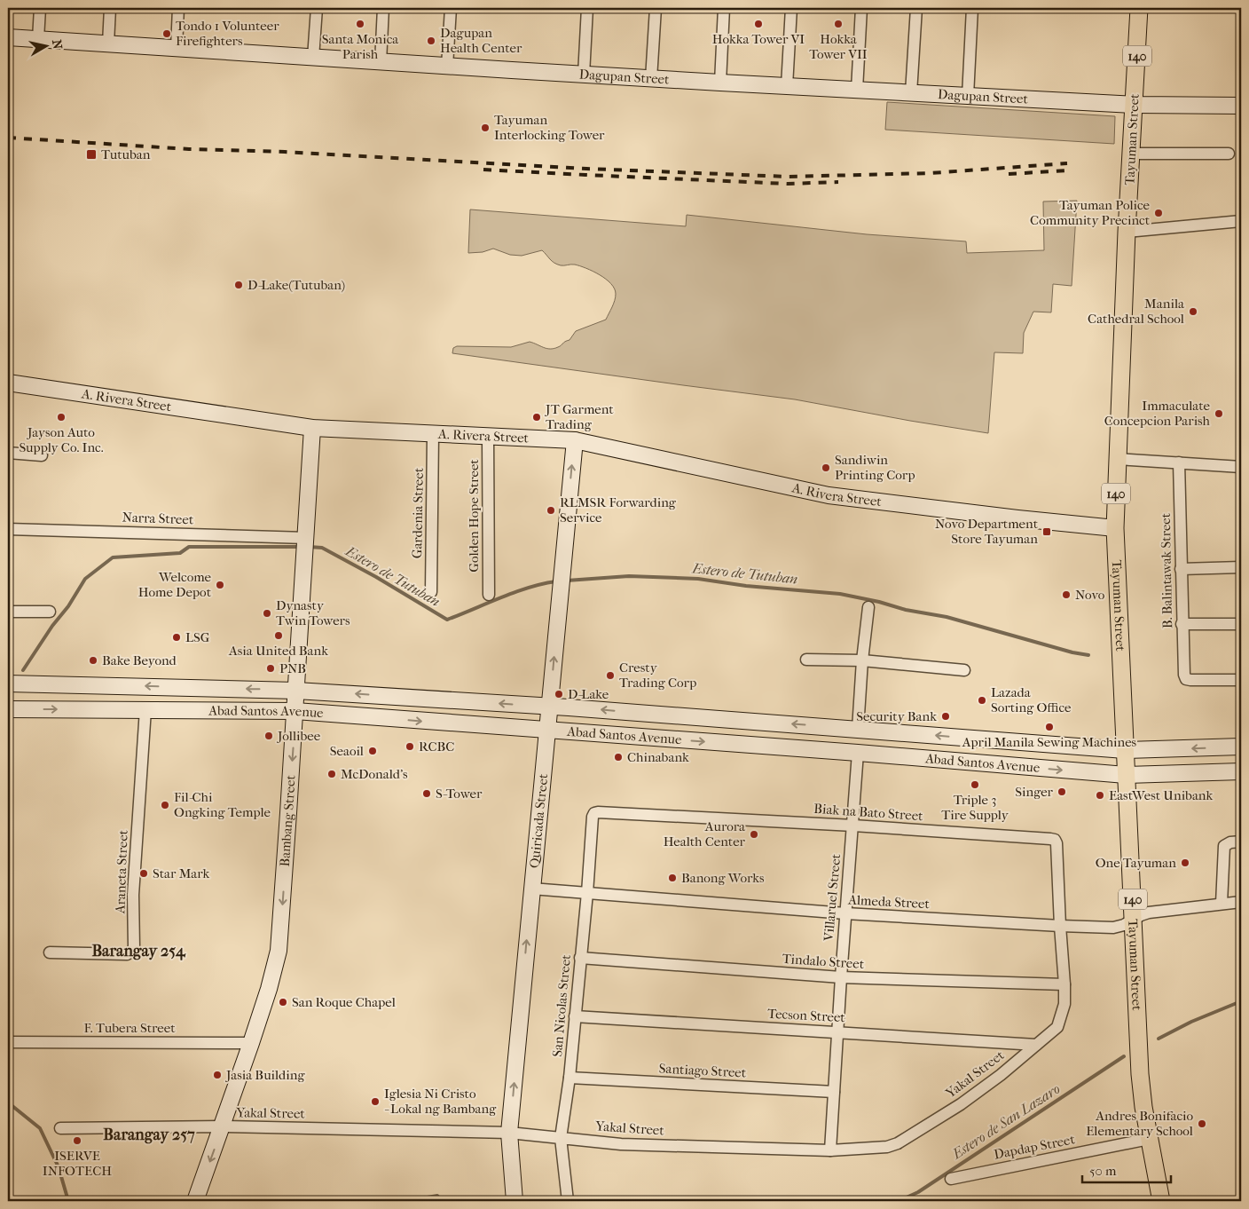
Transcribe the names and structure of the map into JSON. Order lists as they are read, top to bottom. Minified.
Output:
{"streets":{"main road":["140","Tayuman Street"],"street":["Dagupan Street","A. Rivera Street","Gardenia Street","Golden Hope Street","Narra Street","B. Balintawak Street","Abad Santos Avenue","Biak na Bato Street","Quiricada Street","Bambang Street","Araneta Street","Villaruel Street","Almeda Street","Tindalo Street","San Nicolas Street","Tecson Street","F. Tubera Street","Santiago Street","Yakal Street","Dapdap Street"]},"crossings":[["Dagupan Street","Tayuman Street"],["Tayuman Street","A. Rivera Street"],["Tayuman Street","Abad Santos Avenue"],["Tayuman Street","Almeda Street"],["Tayuman Street","Dapdap Street"],["A. Rivera Street","Gardenia Street"],["A. Rivera Street","Golden Hope Street"],["A. Rivera Street","Quiricada Street"],["A. Rivera Street","Bambang Street"],["Narra Street","Bambang Street"],["Abad Santos Avenue","Quiricada Street"],["Abad Santos Avenue","Bambang Street"],["Abad Santos Avenue","Araneta Street"],["Abad Santos Avenue","Villaruel Street"],["Biak na Bato Street","Villaruel Street"],["Biak na Bato Street","Almeda Street"],["Biak na Bato Street","San Nicolas Street"],["Biak na Bato Street","Yakal Street"],["Quiricada Street","Almeda Street"],["Quiricada Street","Yakal Street"],["Bambang Street","F. Tubera Street"],["Bambang Street","Yakal Street"],["Villaruel Street","Almeda Street"],["Villaruel Street","Tindalo Street"],["Villaruel Street","Tecson Street"],["Villaruel Street","Santiago Street"],["Villaruel Street","Yakal Street"],["Almeda Street","San Nicolas Street"],["Almeda Street","Yakal Street"],["Tindalo Street","San Nicolas Street"],["Tindalo Street","Yakal Street"],["San Nicolas Street","Tecson Street"],["San Nicolas Street","Santiago Street"],["San Nicolas Street","Yakal Street"],["Tecson Street","Yakal Street"]],"one_way":["Quiricada Street","Bambang Street"],"districts":["Barangay 254","Barangay 257"],"water":["Estero de Tutuban","Estero de San Lazaro"],"places":{"other":["Santa Monica Parish","Hokka Tower VI","Hokka Tower VII","Tondo 1 Volunteer Firefighters","Dagupan Health Center","Tayuman Interlocking Tower","Tayuman Police Community Precinct","D-Lake(Tutuban)","Manila Cathedral School","Immaculate Concepcion Parish","Jayson Auto Supply Co. Inc.","JT Garment Trading","Sandiwin Printing Corp","RLMSR Forwarding Service","Welcome Home Depot","Novo","Dynasty Twin Towers","Asia United Bank","LSG","Bake Beyond","PNB","Cresty Trading Corp","D-Lake","Lazada Sorting Office","Security Bank","April Manila Sewing Machines","Jollibee","RCBC","Seaoil","Chinabank","McDonald's","Triple 3 Tire Supply","Singer","S-Tower","EastWest Unibank","Fil-Chi Ongking Temple","Aurora Health Center","One Tayuman","Star Mark","Banong Works","San Roque Chapel","Jasia Building","Iglesia Ni Cristo - Lokal ng Bambang","Andres Bonifacio Elementary School","ISERVE INFOTECH"],"transit":["Tutuban","Novo Department Store Tayuman"]},"scale_bar":"50 m","north":"right"}
